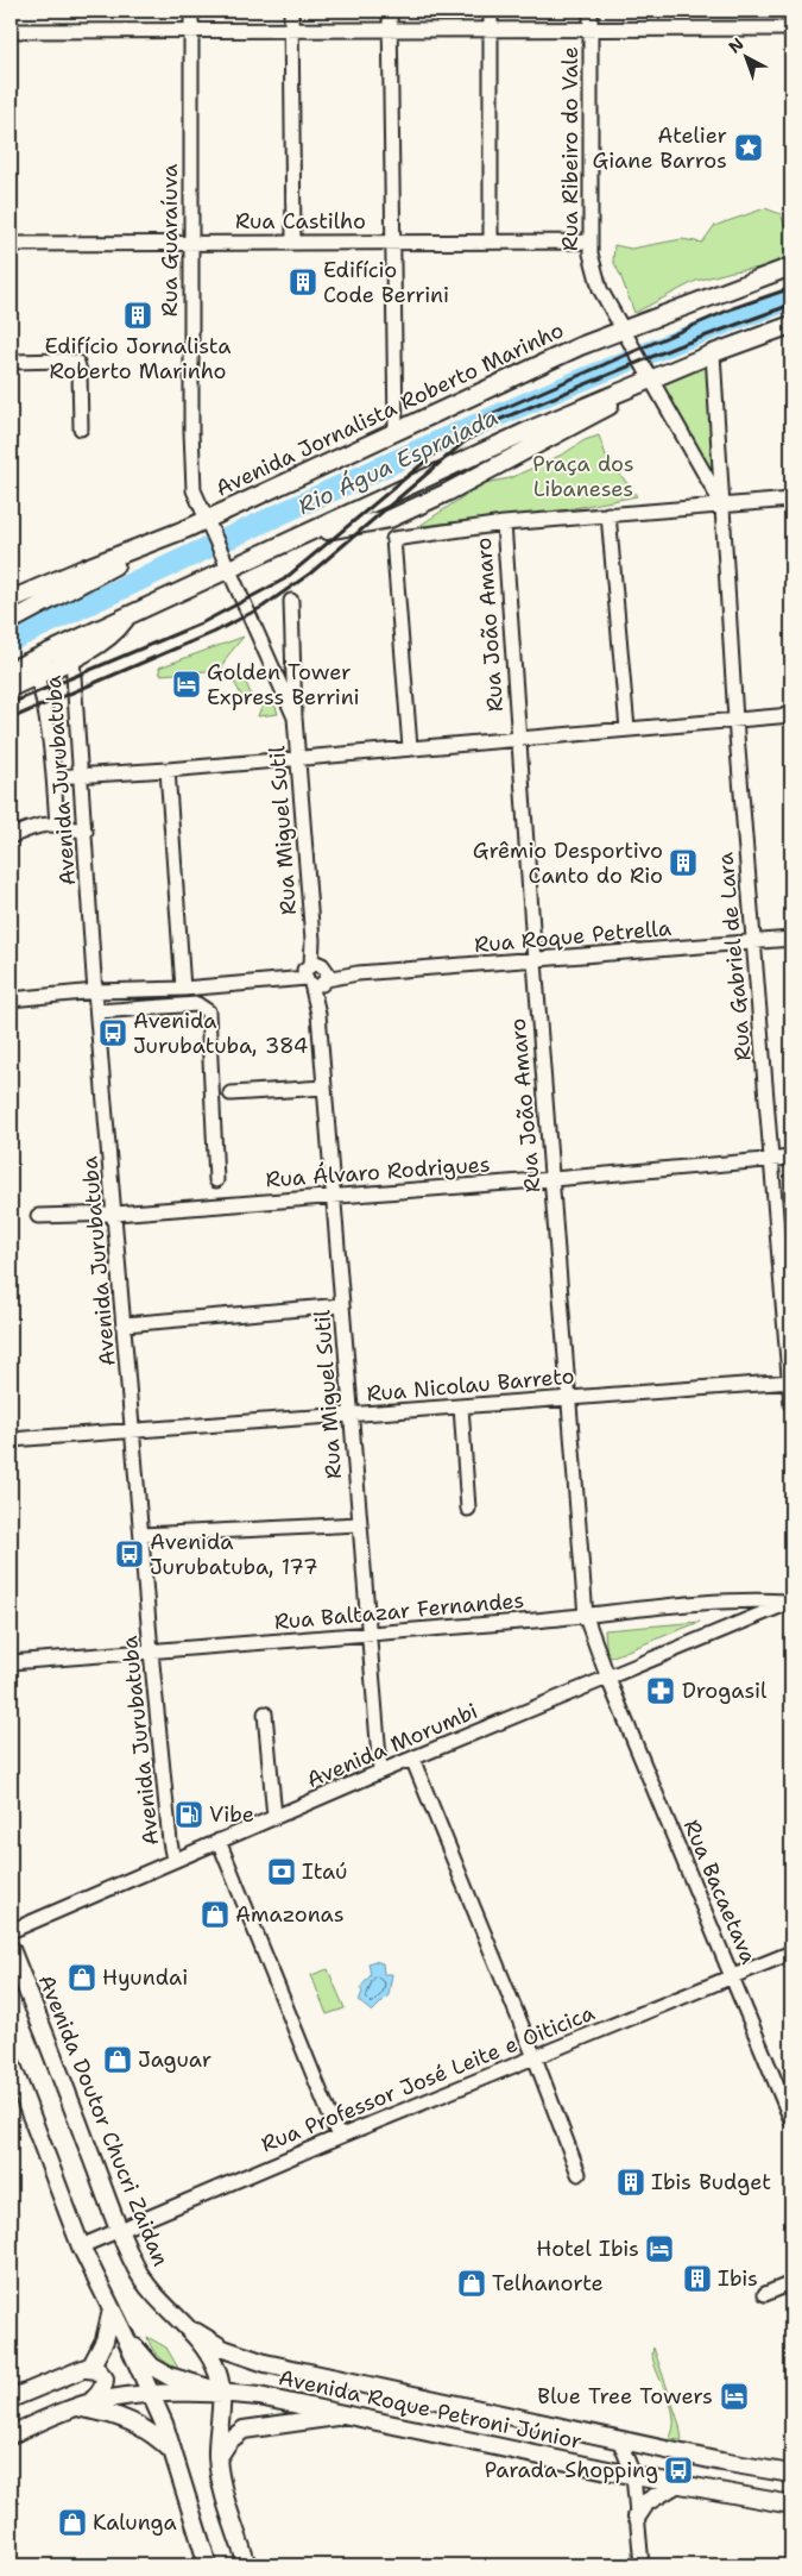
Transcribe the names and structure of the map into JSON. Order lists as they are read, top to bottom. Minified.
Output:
{"streets":{"main road":["Avenida Jornalista Roberto Marinho","Avenida Doutor Chucri Zaidan","Avenida Roque Petroni Júnior"],"street":["Rua Ribeiro do Vale","Rua Castilho","Rua Guaraíuva","Rua João Amaro","Avenida Jurubatuba","Rua Miguel Sutil","Rua Roque Petrella","Rua Gabriel de Lara","Rua Álvaro Rodrigues","Rua Nicolau Barreto","Rua Baltazar Fernandes","Avenida Morumbi","Rua Bacaetava","Rua Professor José Leite e Oiticica"]},"crossings":[["Rua Ribeiro do Vale","Rua Castilho"],["Rua Ribeiro do Vale","Avenida Jornalista Roberto Marinho"],["Rua Ribeiro do Vale","Rua Gabriel de Lara"],["Rua Castilho","Rua Guaraíuva"],["Rua Guaraíuva","Avenida Jornalista Roberto Marinho"],["Rua Guaraíuva","Rua Miguel Sutil"],["Rua João Amaro","Rua Roque Petrella"],["Rua João Amaro","Rua Álvaro Rodrigues"],["Rua João Amaro","Rua Nicolau Barreto"],["Rua João Amaro","Rua Baltazar Fernandes"],["Rua João Amaro","Avenida Morumbi"],["Rua João Amaro","Rua Bacaetava"],["Avenida Jurubatuba","Rua Roque Petrella"],["Avenida Jurubatuba","Rua Álvaro Rodrigues"],["Avenida Jurubatuba","Rua Nicolau Barreto"],["Avenida Jurubatuba","Rua Baltazar Fernandes"],["Avenida Jurubatuba","Avenida Morumbi"],["Rua Miguel Sutil","Rua Roque Petrella"],["Rua Miguel Sutil","Rua Álvaro Rodrigues"],["Rua Miguel Sutil","Rua Nicolau Barreto"],["Rua Miguel Sutil","Rua Baltazar Fernandes"],["Rua Miguel Sutil","Avenida Morumbi"],["Rua Roque Petrella","Rua Gabriel de Lara"],["Rua Gabriel de Lara","Rua Álvaro Rodrigues"],["Rua Gabriel de Lara","Rua Nicolau Barreto"],["Rua Baltazar Fernandes","Avenida Morumbi"],["Avenida Morumbi","Rua Bacaetava"],["Rua Bacaetava","Rua Professor José Leite e Oiticica"],["Rua Professor José Leite e Oiticica","Avenida Doutor Chucri Zaidan"],["Avenida Doutor Chucri Zaidan","Avenida Roque Petroni Júnior"]],"water":["Rio Água Espraiada"],"parks":["Praça dos Libaneses"],"places":{"place":["Atelier Giane Barros"],"building":["Edifício Code Berrini","Edifício Jornalista Roberto Marinho","Grêmio Desportivo Canto do Rio","Ibis Budget","Ibis"],"hotel":["Golden Tower Express Berrini","Hotel Ibis","Blue Tree Towers"],"bus stop":["Avenida Jurubatuba, 384","Avenida Jurubatuba, 177","Parada Shopping"],"pharmacy":["Drogasil"],"fuel station":["Vibe"],"bank":["Itaú"],"shop":["Amazonas","Hyundai","Jaguar","Telhanorte","Kalunga"]},"north":"top left"}
